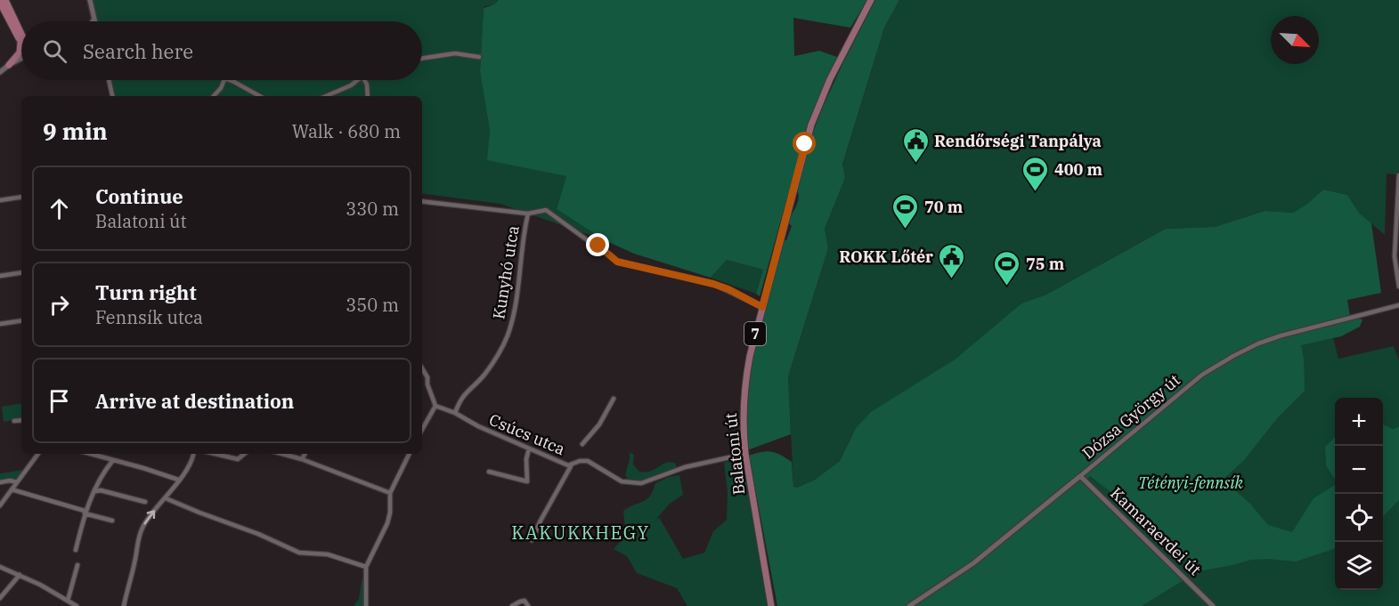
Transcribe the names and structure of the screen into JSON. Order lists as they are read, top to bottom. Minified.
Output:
{"streets":{"main road":["7","Balatoni út"],"street":["Kunyhó utca","Dózsa György út","Csúcs utca","Kamaraerdei út"]},"crossings":[["Kunyhó utca","Csúcs utca"],["Dózsa György út","Kamaraerdei út"],["Csúcs utca","Balatoni út"]],"districts":["KAKUKKHEGY"],"parks":["Tétényi-fennsík"],"places":{"public building":["Rendőrségi Tanpálya","ROKK Lőtér"],"sports":["400 m","70 m","75 m"]},"north":"bottom right","page":{"search":"Search here","heading":["9 min","Walk · 680 m"],"list":[["Continue","Balatoni út","330 m"],["Turn right","Fennsík utca","350 m"],"Arrive at destination"],"map_buttons":["+","−"]}}
